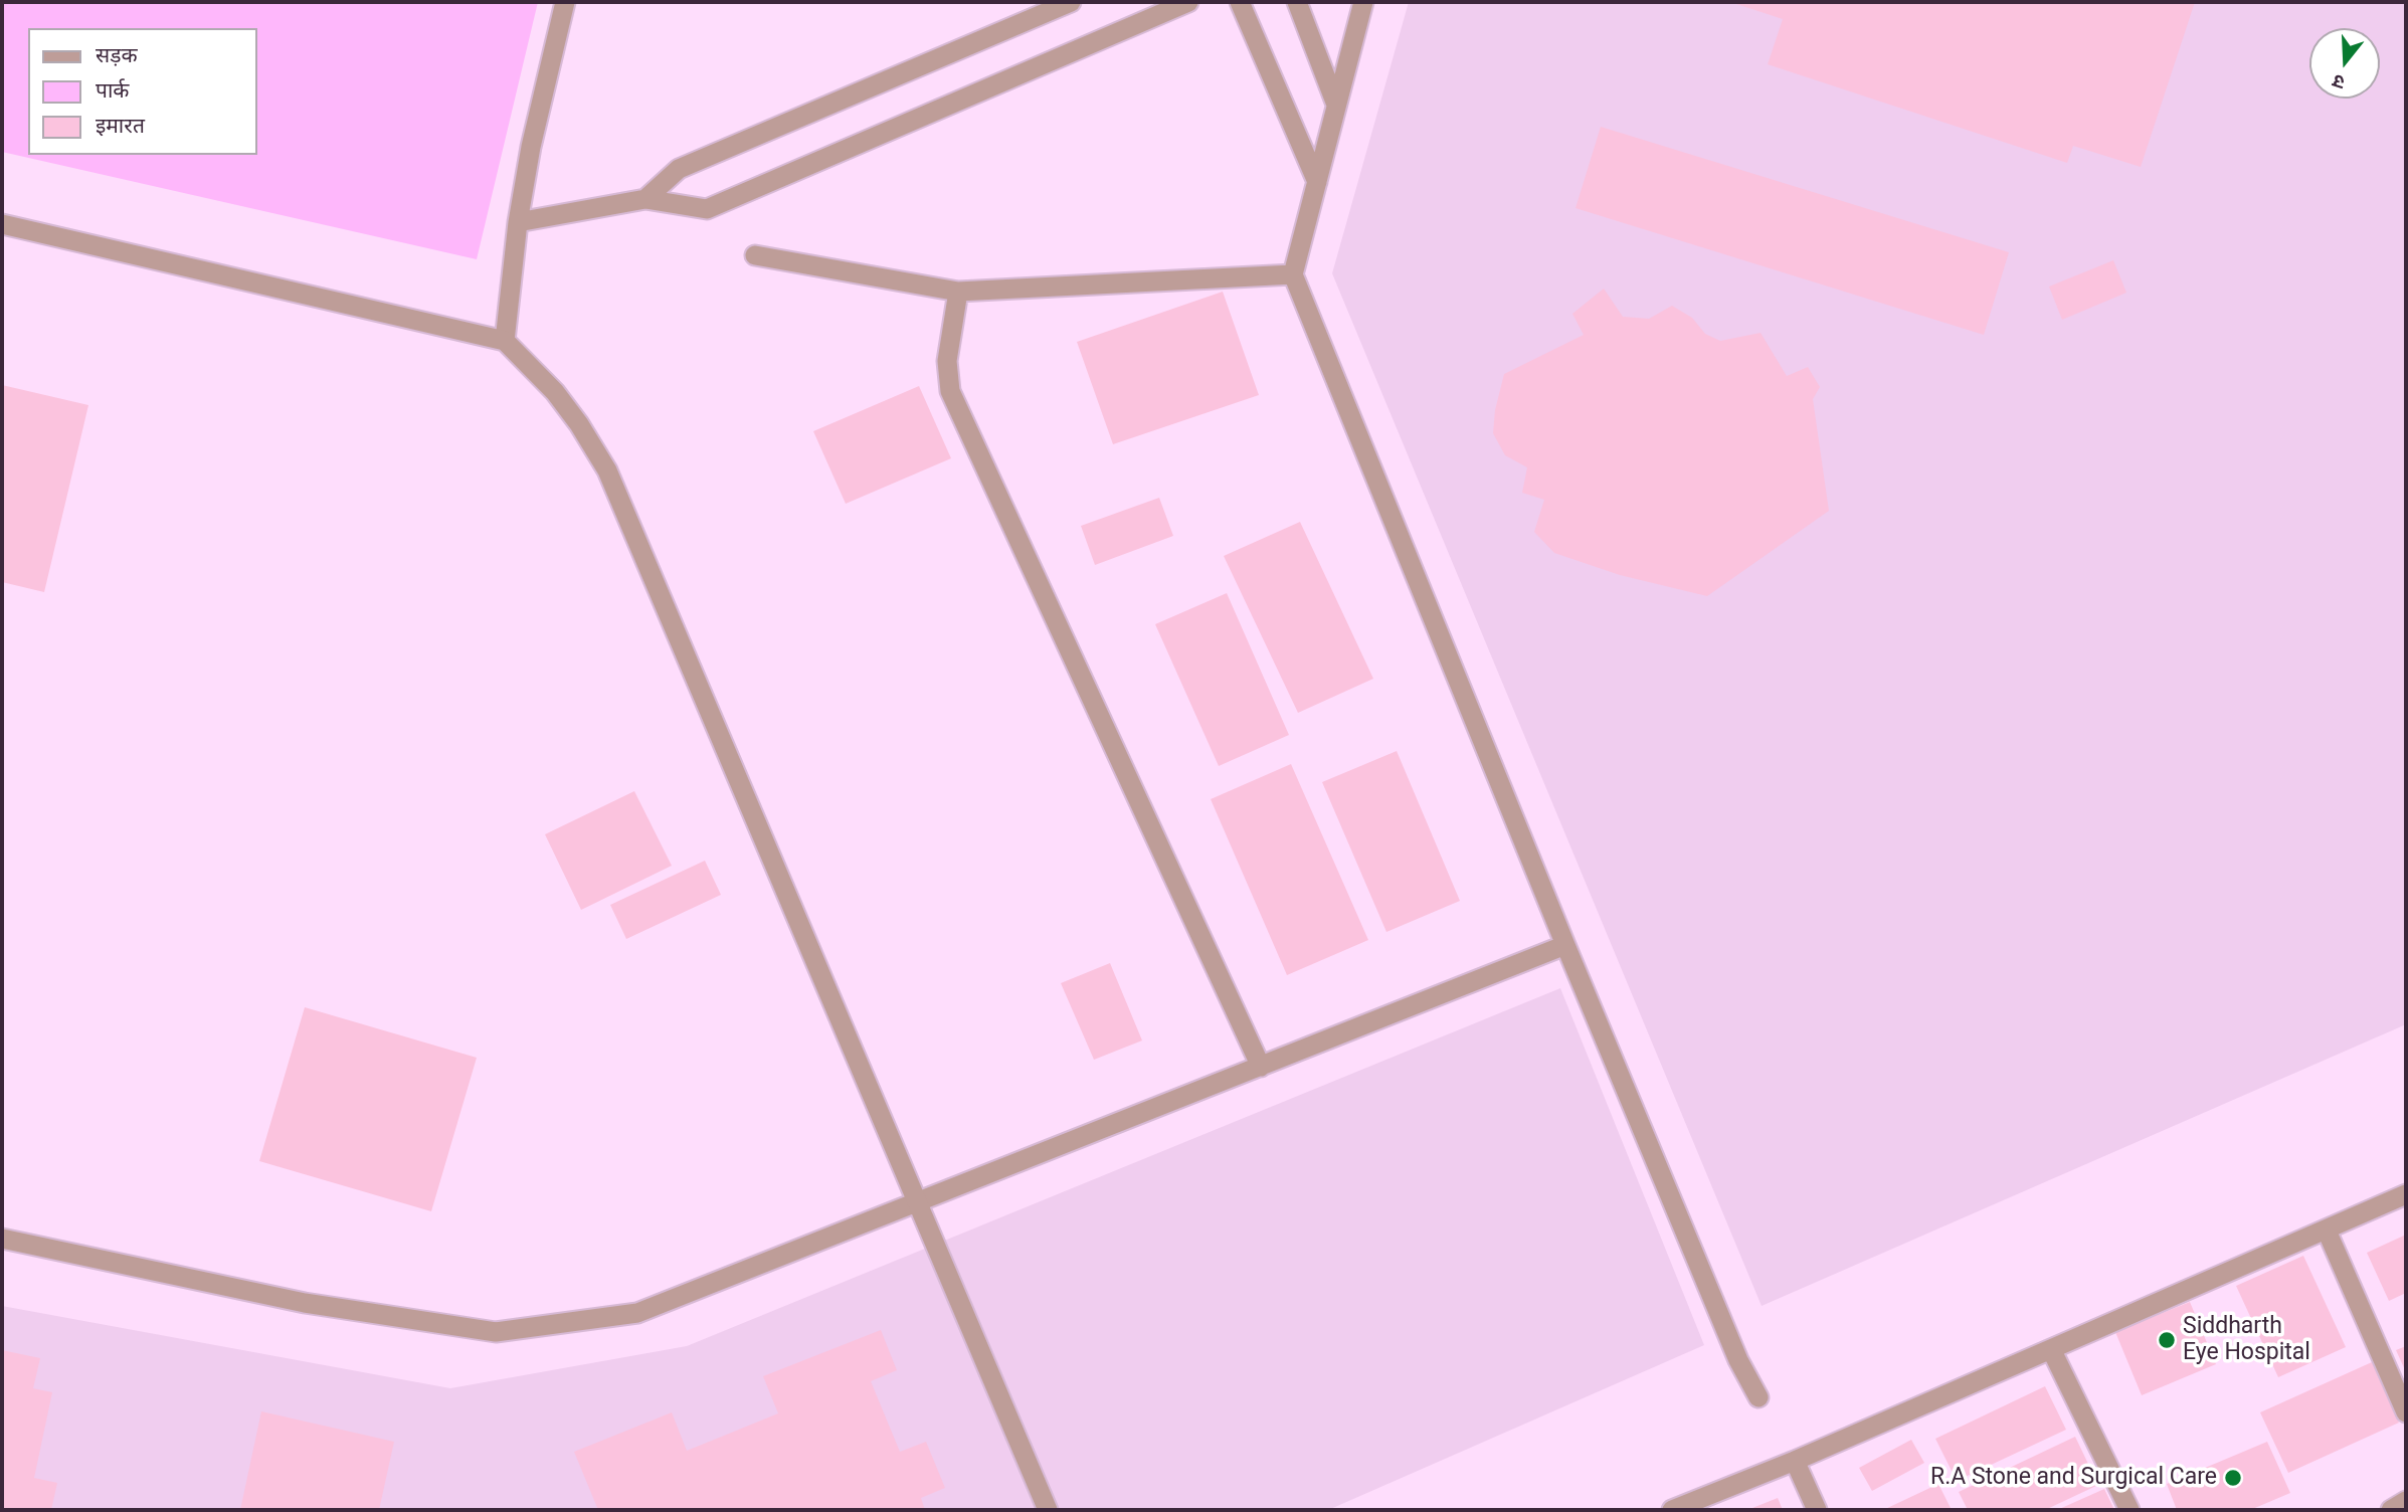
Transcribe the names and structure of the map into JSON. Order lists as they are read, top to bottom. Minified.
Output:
{"places":["Siddharth Eye Hospital","R.A Stone and Surgical Care"],"legend":["सड़क","पार्क","इमारत"],"north":"bottom"}
